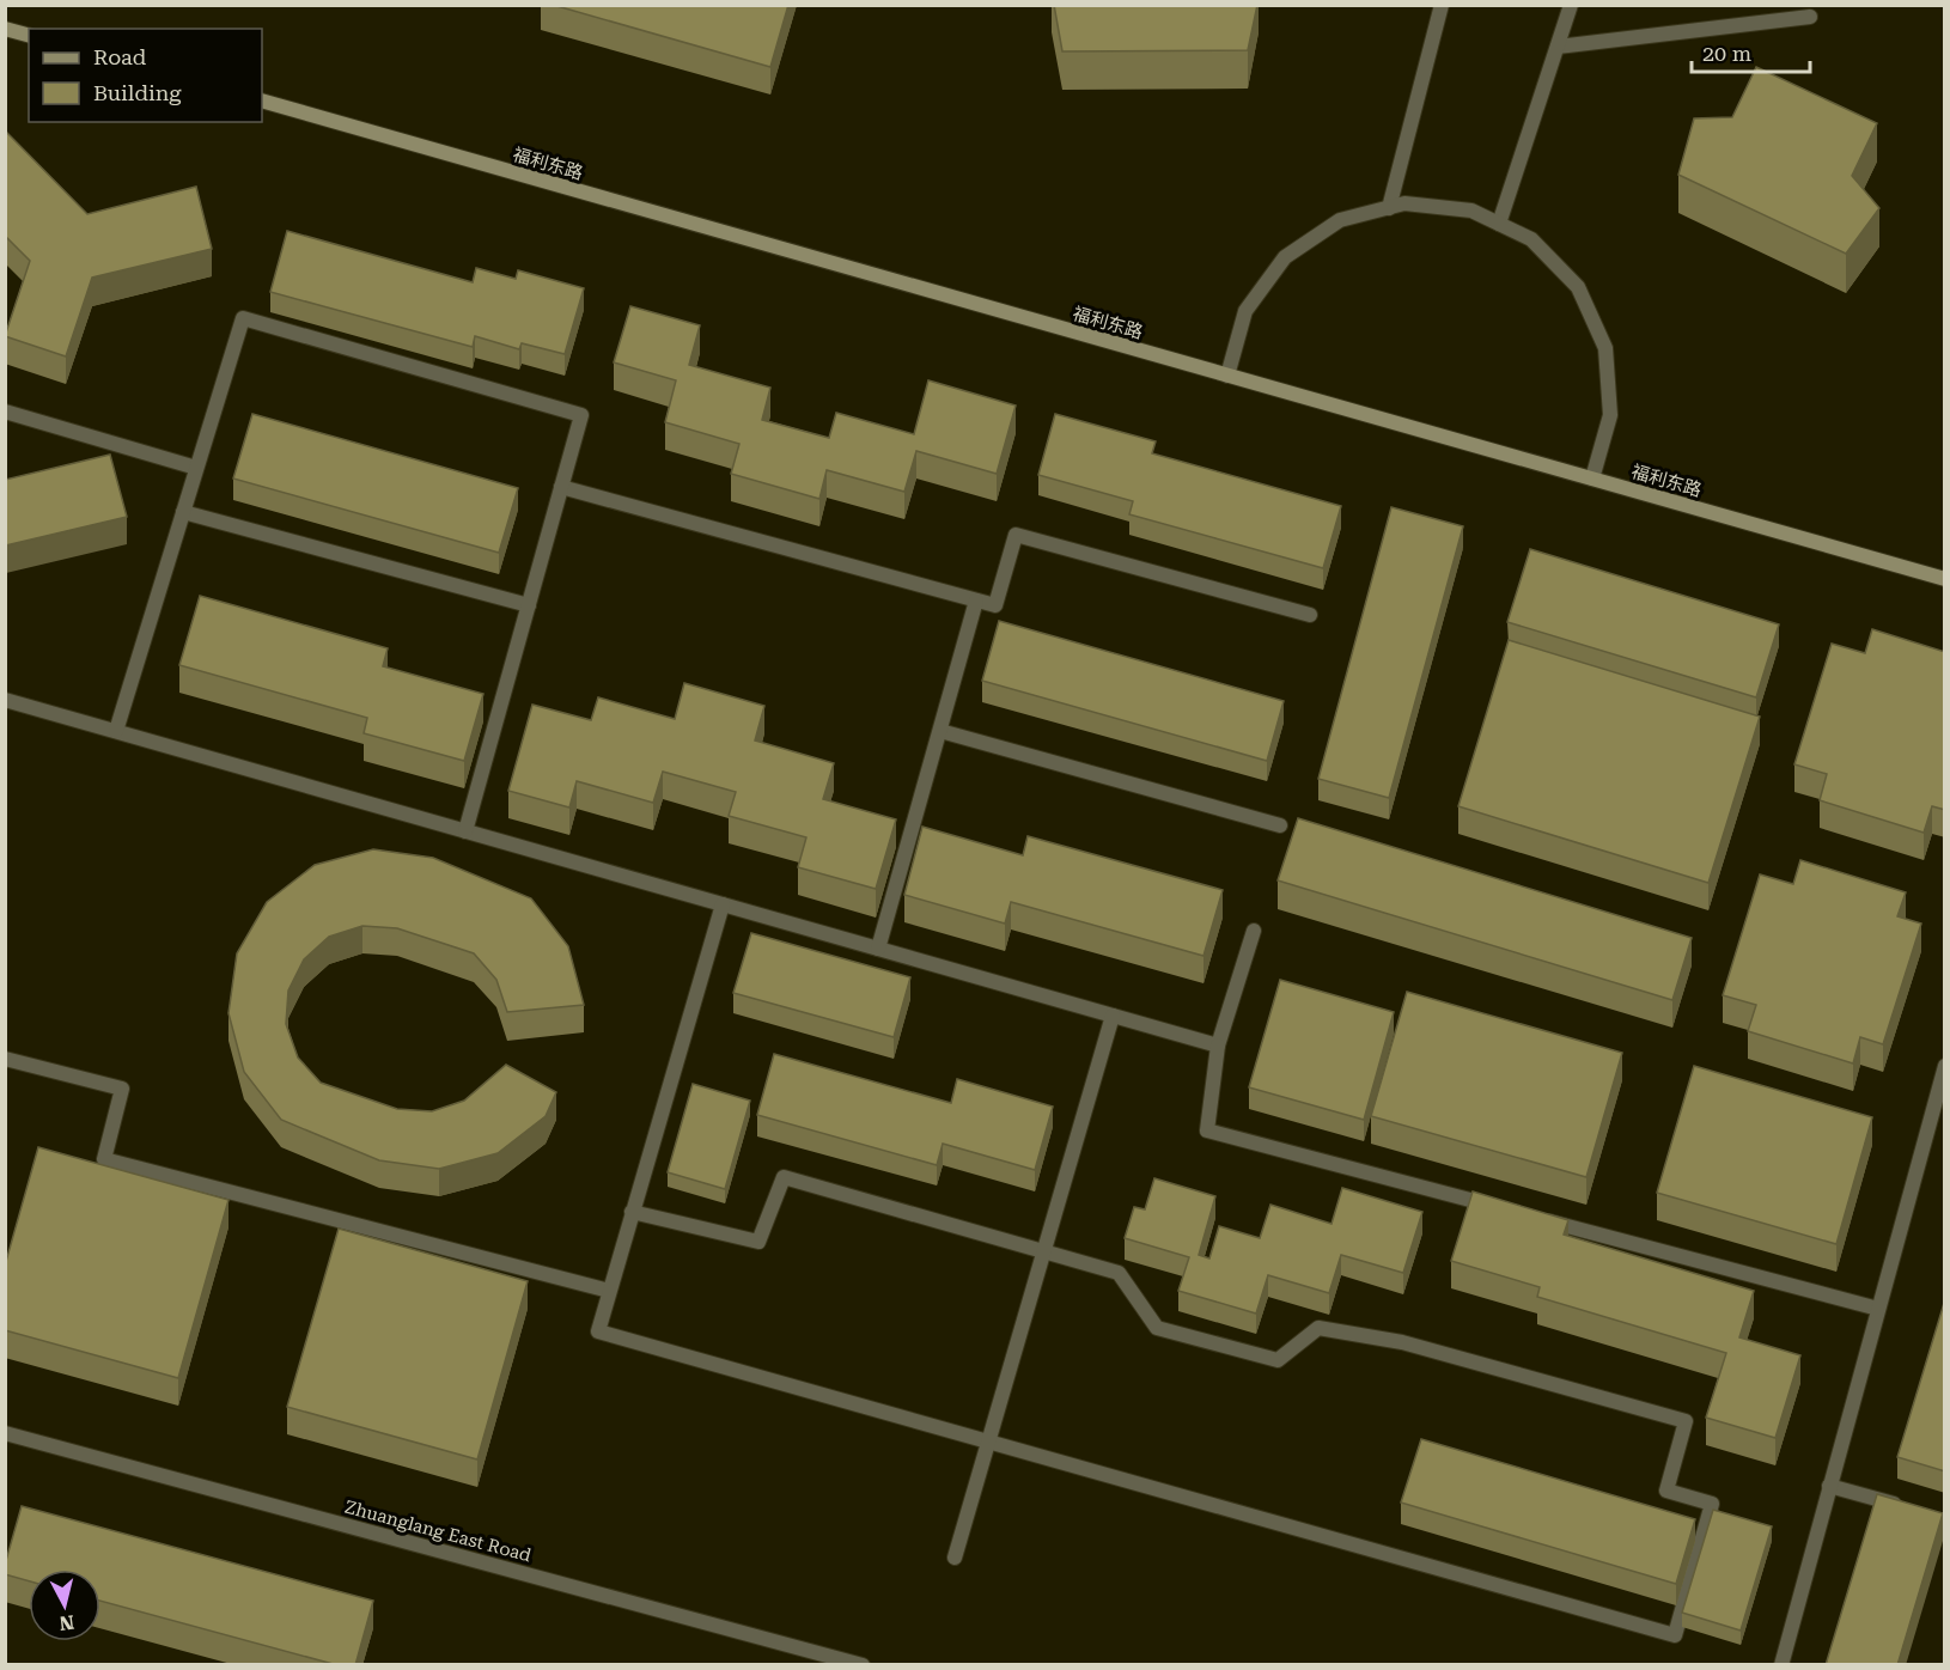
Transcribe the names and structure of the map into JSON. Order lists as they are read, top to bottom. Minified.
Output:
{"streets":{"main road":["福利东路"],"street":["Zhuanglang East Road"]},"legend":["Road","Building"],"scale_bar":"20 m","north":"bottom"}
